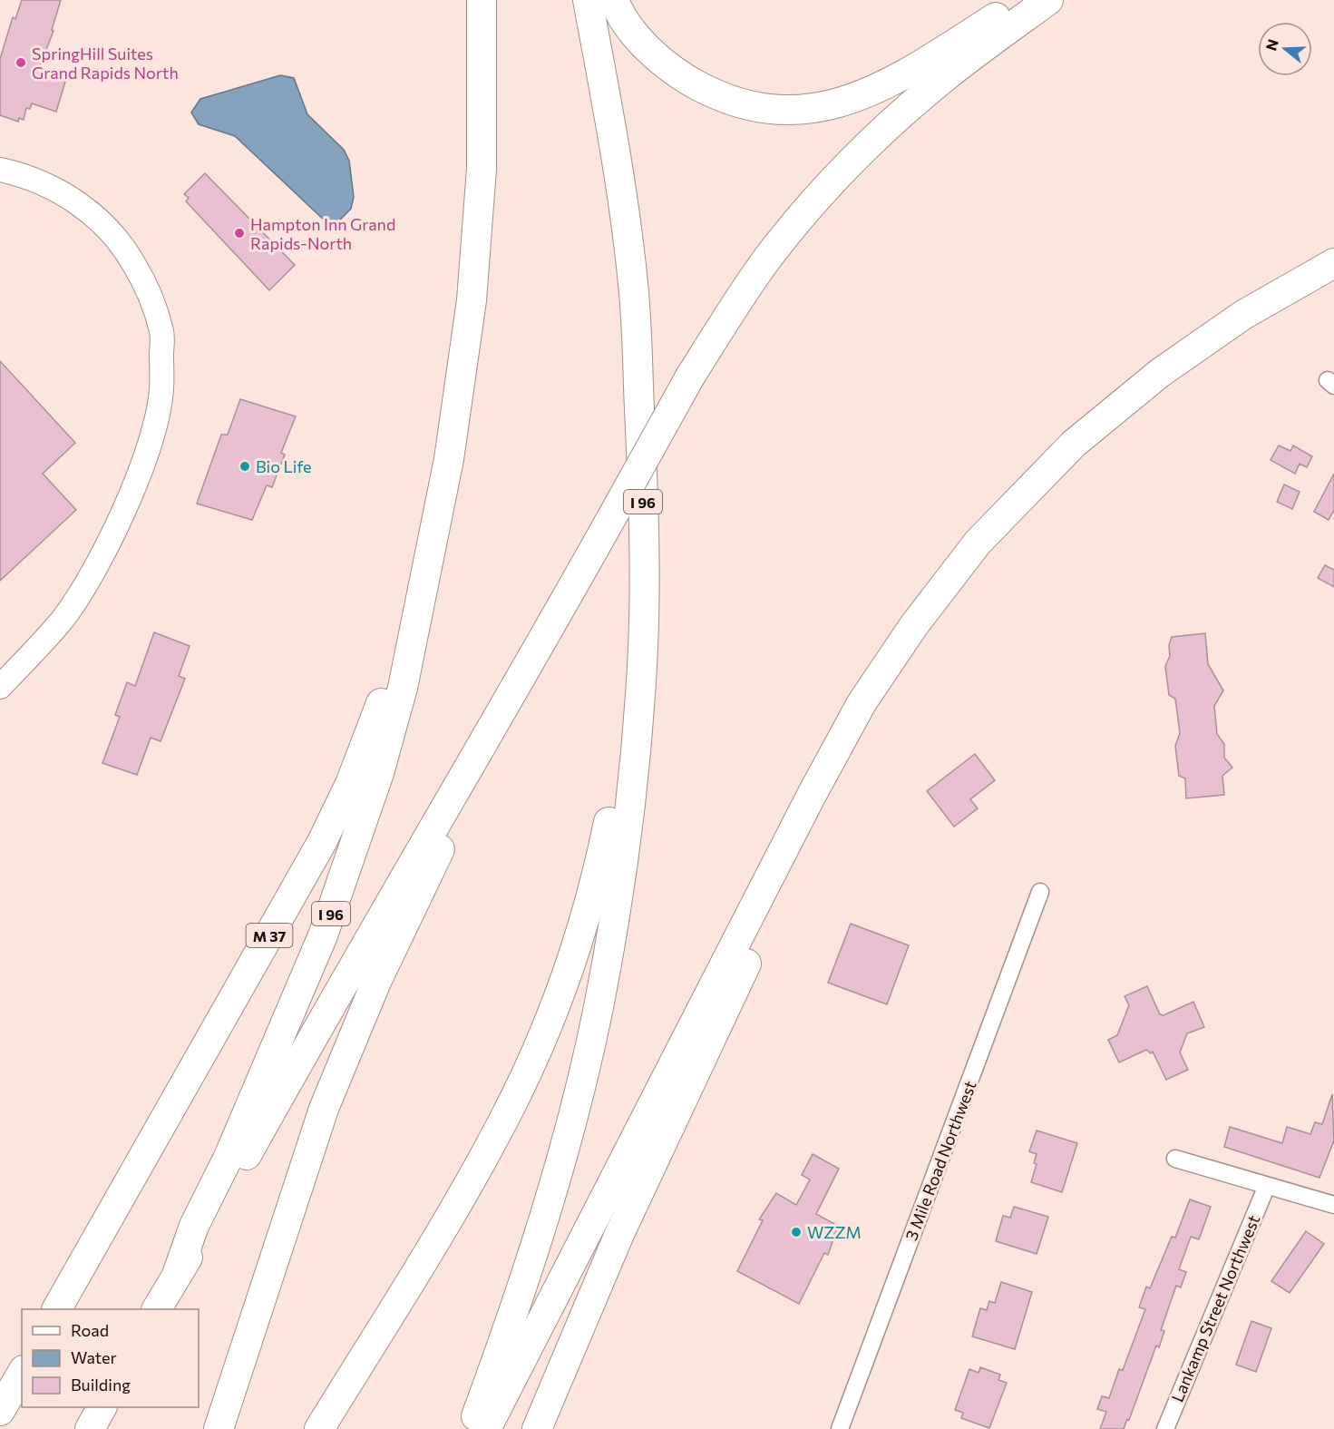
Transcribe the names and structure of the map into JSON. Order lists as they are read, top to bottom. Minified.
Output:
{"streets":{"highway":["I 96","M 37"],"street":["3 Mile Road Northwest","Lankamp Street Northwest"]},"crossings":[["I 96","M 37"]],"places":["SpringHill Suites Grand Rapids North","Hampton Inn Grand Rapids-North","Bio Life","WZZM"],"legend":["Road","Water","Building"],"north":"left"}
